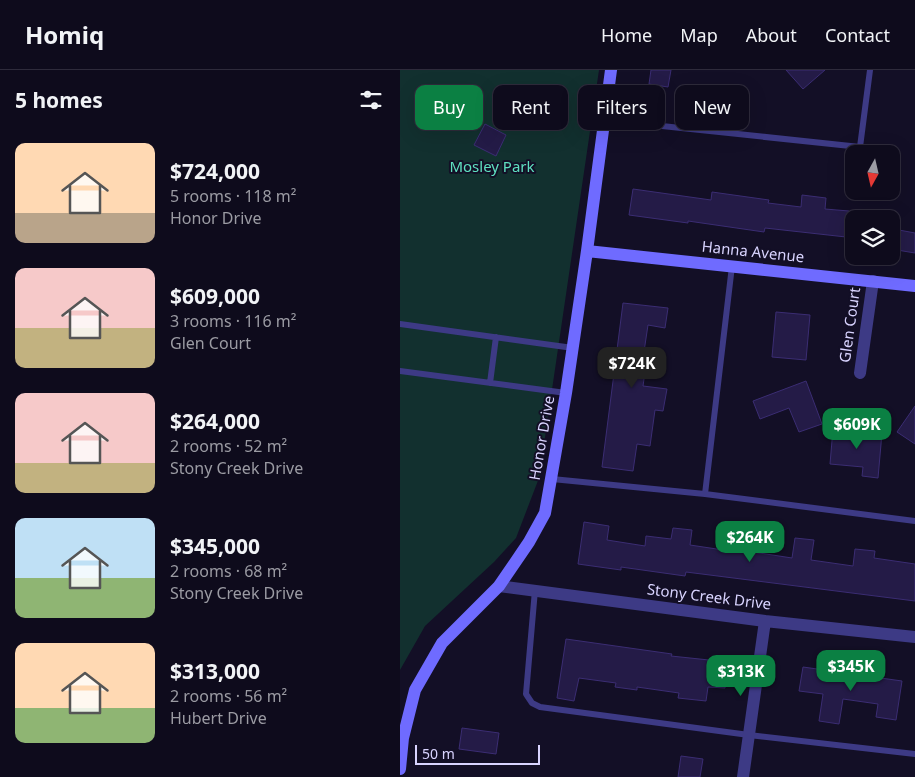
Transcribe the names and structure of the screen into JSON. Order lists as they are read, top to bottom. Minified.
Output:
{"streets":{"street":["Hanna Avenue","Glen Court","Honor Drive","Stony Creek Drive"]},"crossings":[["Hanna Avenue","Glen Court"],["Hanna Avenue","Honor Drive"],["Honor Drive","Stony Creek Drive"]],"parks":["Mosley Park"],"scale_bar":"50 m","north":"bottom","page":{"header":"Homiq","nav":["Home","Map","About","Contact"],"heading":"5 homes","chip":["Buy","Rent","Filters","New"],"list":[{"name":"$724,000","note":"5 rooms · 118 m² · Honor Drive"},{"name":"$609,000","note":"3 rooms · 116 m² · Glen Court"},{"name":"$264,000","note":"2 rooms · 52 m² · Stony Creek Drive"},{"name":"$345,000","note":"2 rooms · 68 m² · Stony Creek Drive"},{"name":"$313,000","note":"2 rooms · 56 m² · Hubert Drive"}],"price":["$724K","$609K","$264K","$345K","$313K"],"scale":"50 m"}}
